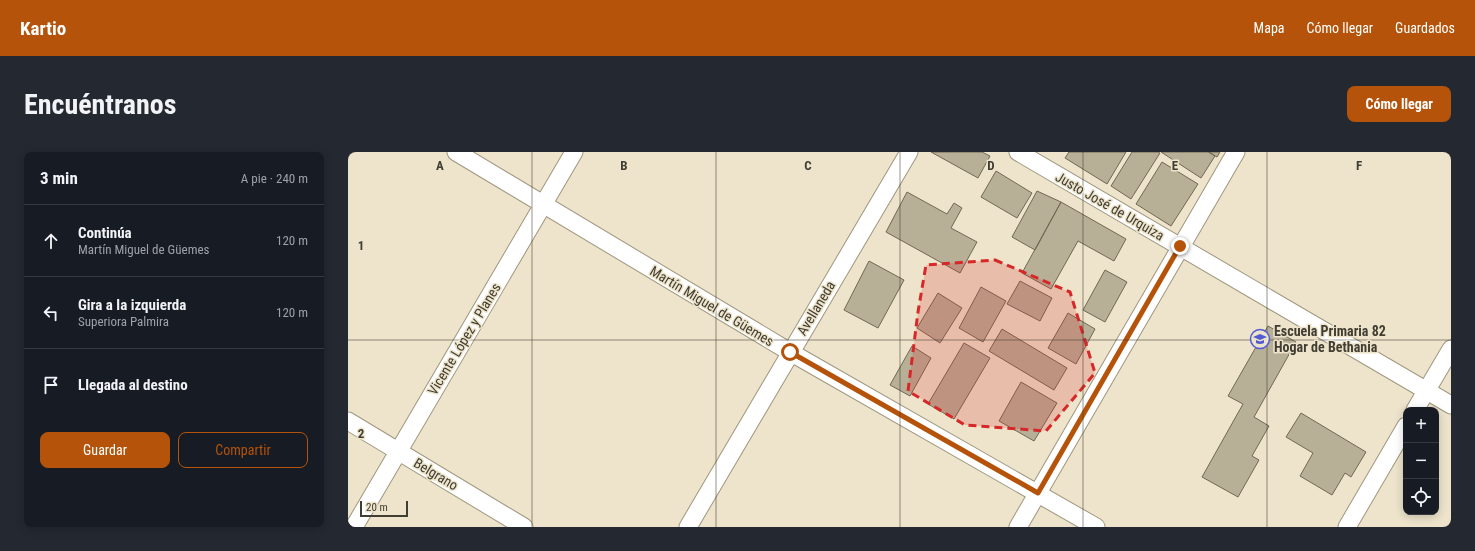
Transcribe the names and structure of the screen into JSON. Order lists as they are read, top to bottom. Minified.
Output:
{"streets":{"street":["Justo José de Urquiza","Martín Miguel de Güemes","Avellaneda","Vicente López y Planes","Belgrano"]},"crossings":[["Martín Miguel de Güemes","Avellaneda"],["Martín Miguel de Güemes","Vicente López y Planes"],["Vicente López y Planes","Belgrano"]],"places":{"school or university":["Escuela Primaria 82 Hogar de Bethania"]},"scale_bar":"20 m","page":{"header":"Kartio","nav":["Mapa","Cómo llegar","Guardados"],"buttons":["Cómo llegar",["Guardar","Compartir"]],"title":"Encuéntranos","heading":["3 min","A pie · 240 m"],"list":[["Continúa","Martín Miguel de Güemes","120 m"],["Gira a la izquierda","Superiora Palmira","120 m"],"Llegada al destino"],"map_buttons":["+","−"],"scale":"20 m"},"grid":{"columns":["A","B","C","D","E","F"],"rows":["1","2"]}}
